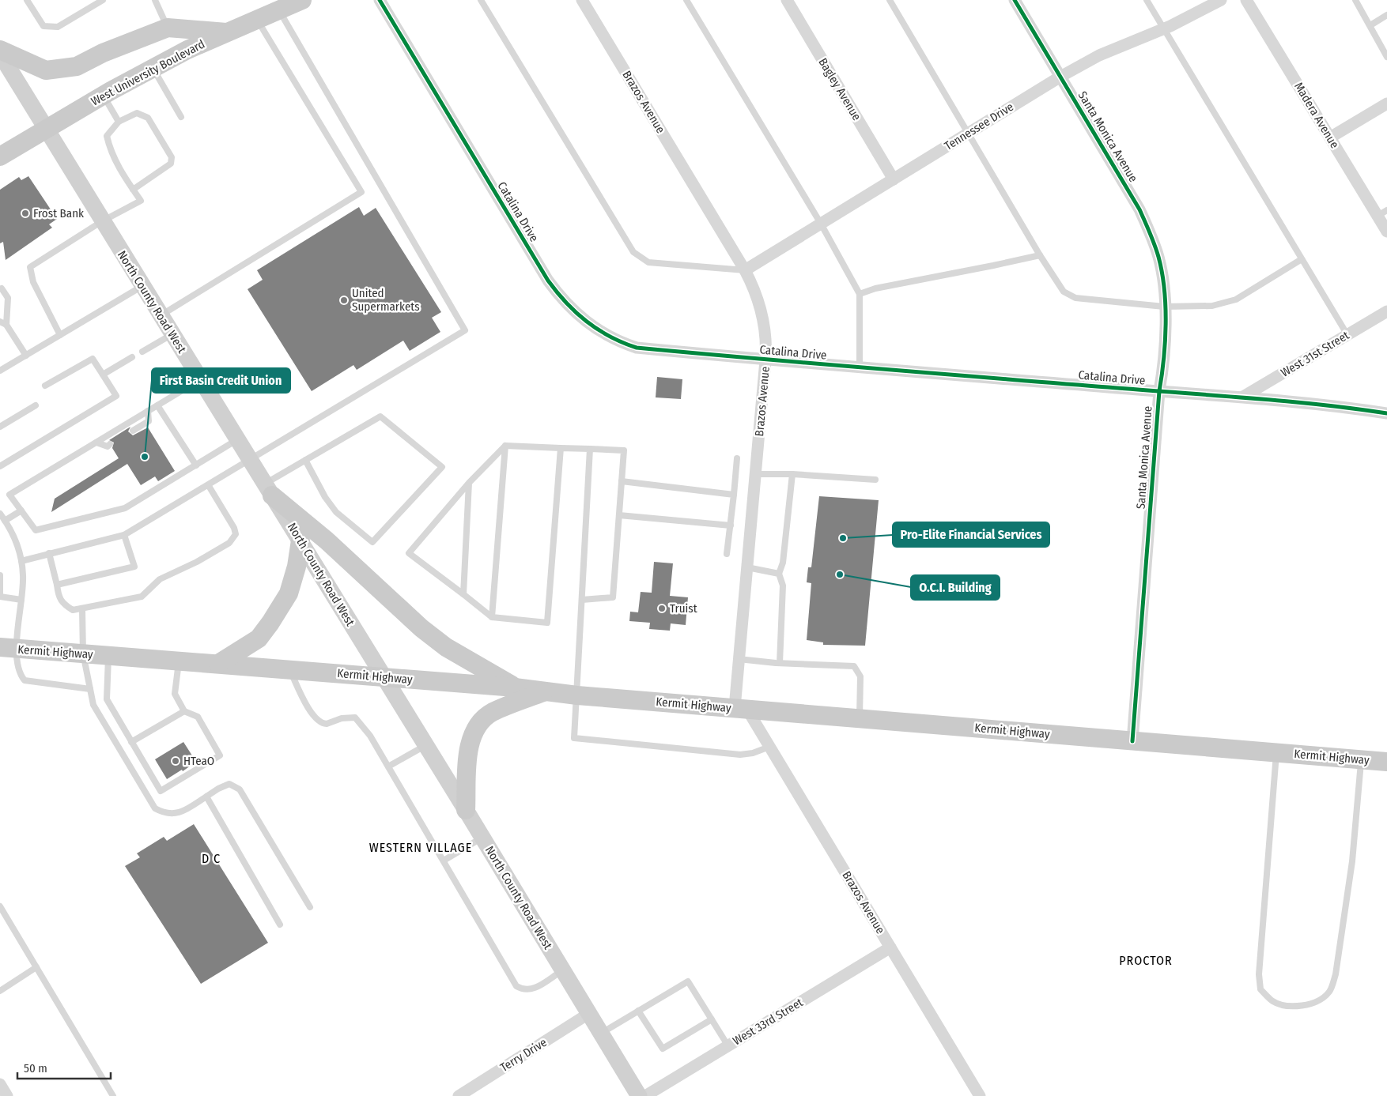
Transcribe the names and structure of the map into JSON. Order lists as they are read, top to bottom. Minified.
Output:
{"streets":{"main road":["West University Boulevard","North County Road West","Kermit Highway"],"street":["Bagley Avenue","Brazos Avenue","Madera Avenue","Tennessee Drive","Santa Monica Avenue","Catalina Drive","West 31st Street","West 33rd Street","Terry Drive"]},"crossings":[["West University Boulevard","North County Road West"],["Bagley Avenue","Tennessee Drive"],["Brazos Avenue","Tennessee Drive"],["Brazos Avenue","Catalina Drive"],["Brazos Avenue","Kermit Highway"],["Brazos Avenue","West 33rd Street"],["Tennessee Drive","Santa Monica Avenue"],["Santa Monica Avenue","Catalina Drive"],["Santa Monica Avenue","Kermit Highway"],["Catalina Drive","West 31st Street"],["North County Road West","Kermit Highway"],["North County Road West","Terry Drive"]],"districts":["WESTERN VILLAGE","D C","PROCTOR"],"places":["Frost Bank","United Supermarkets","First Basin Credit Union","Pro-Elite Financial Services","O.C.I. Building","Truist","HTeaO"],"scale_bar":"50 m"}
